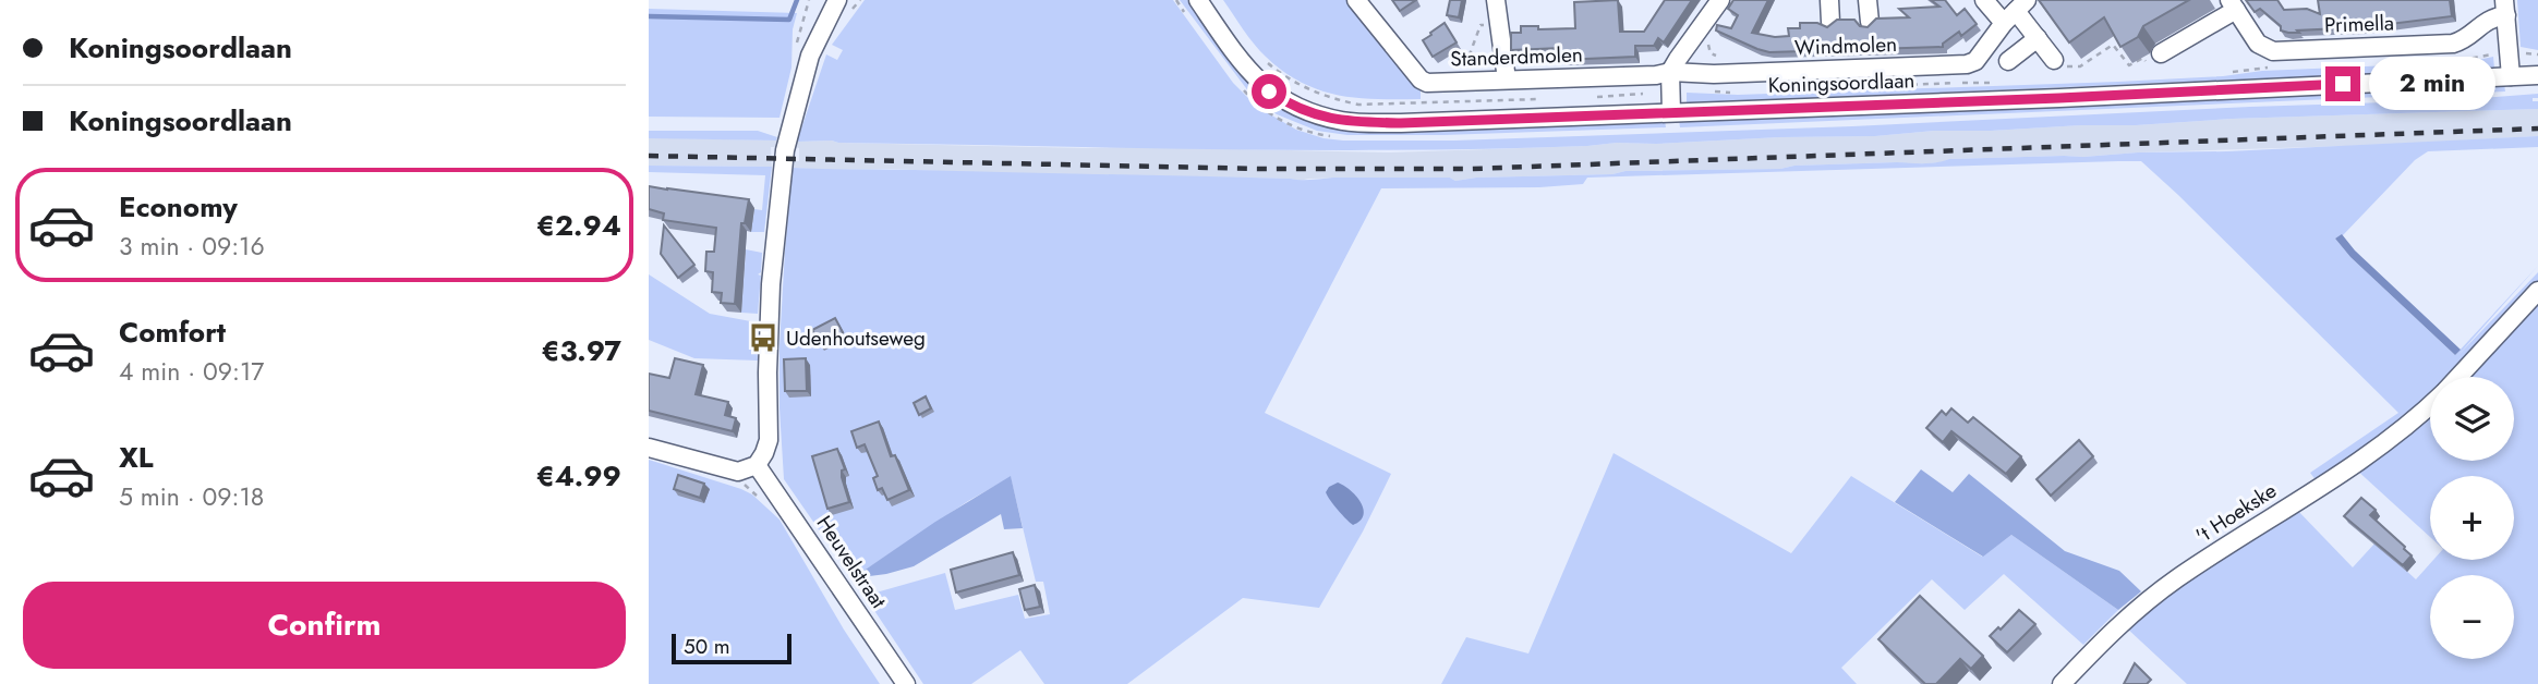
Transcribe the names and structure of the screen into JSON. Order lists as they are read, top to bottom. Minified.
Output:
{"streets":{"street":["Primella","Windmolen","Standerdmolen","Koningsoordlaan","'t Hoekske","Heuvelstraat"]},"crossings":[["Windmolen","Standerdmolen"]],"places":{"bus stop":["Udenhoutseweg"]},"scale_bar":"50 m","page":{"banner":["Koningsoordlaan","Koningsoordlaan"],"bubble":"2 min","list":[{"name":"Economy","note":"3 min · 09:16","value":"€2.94"},{"name":"Comfort","note":"4 min · 09:17","value":"€3.97"},{"name":"XL","note":"5 min · 09:18","value":"€4.99"}],"map_buttons":["+","−"],"buttons":"Confirm","scale":"50 m"}}
